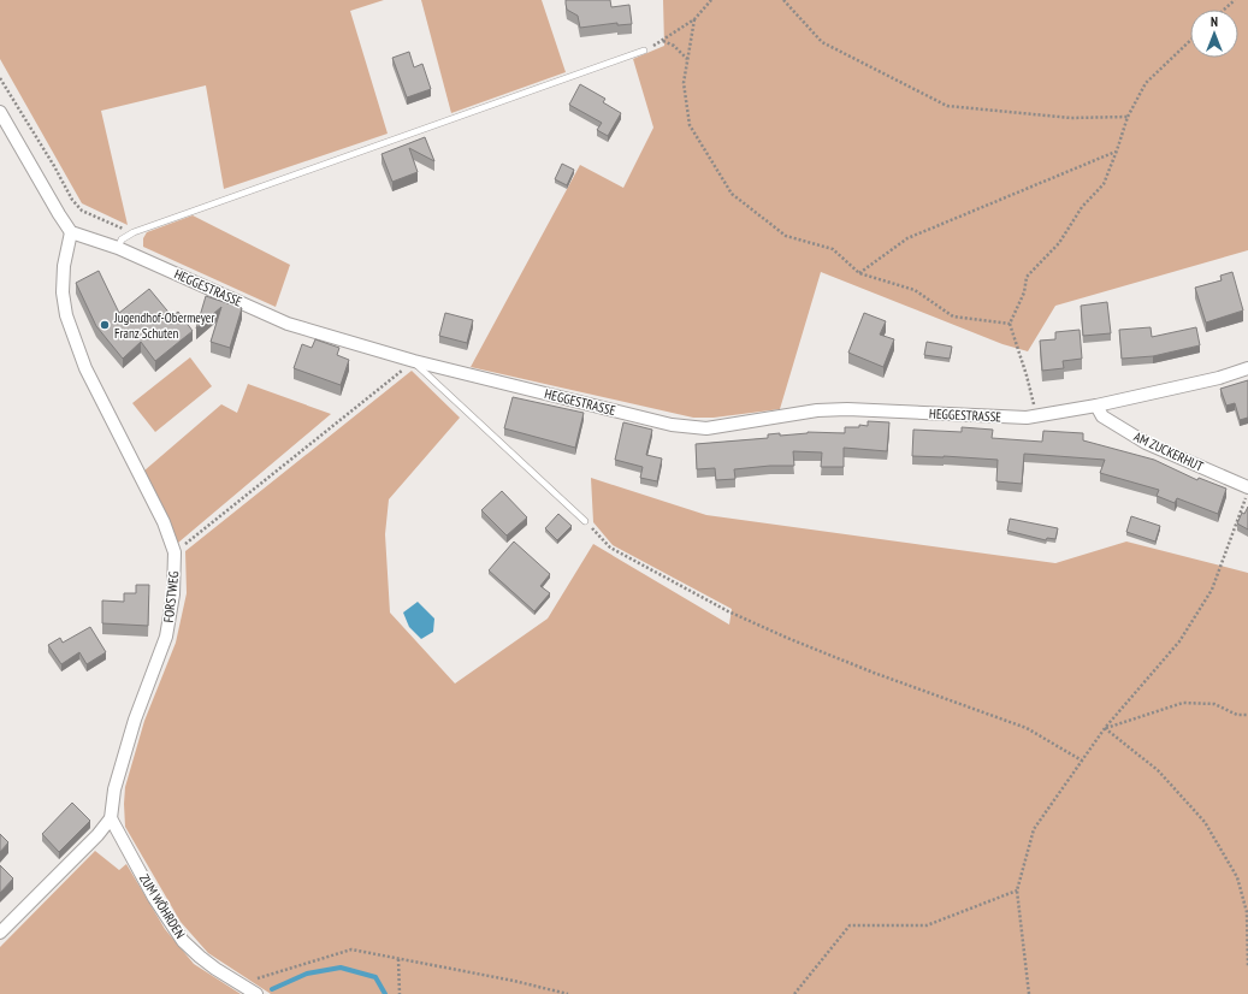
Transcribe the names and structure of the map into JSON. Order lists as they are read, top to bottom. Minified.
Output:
{"streets":{"street":["HEGGESTRASSE","AM ZUCKERHUT","FORSTWEG","ZUM WÖHRDEN"]},"crossings":[["HEGGESTRASSE","AM ZUCKERHUT"],["HEGGESTRASSE","FORSTWEG"],["FORSTWEG","ZUM WÖHRDEN"]],"places":["Jugendhof-Obermeyer Franz Schuten"],"north":"top"}
